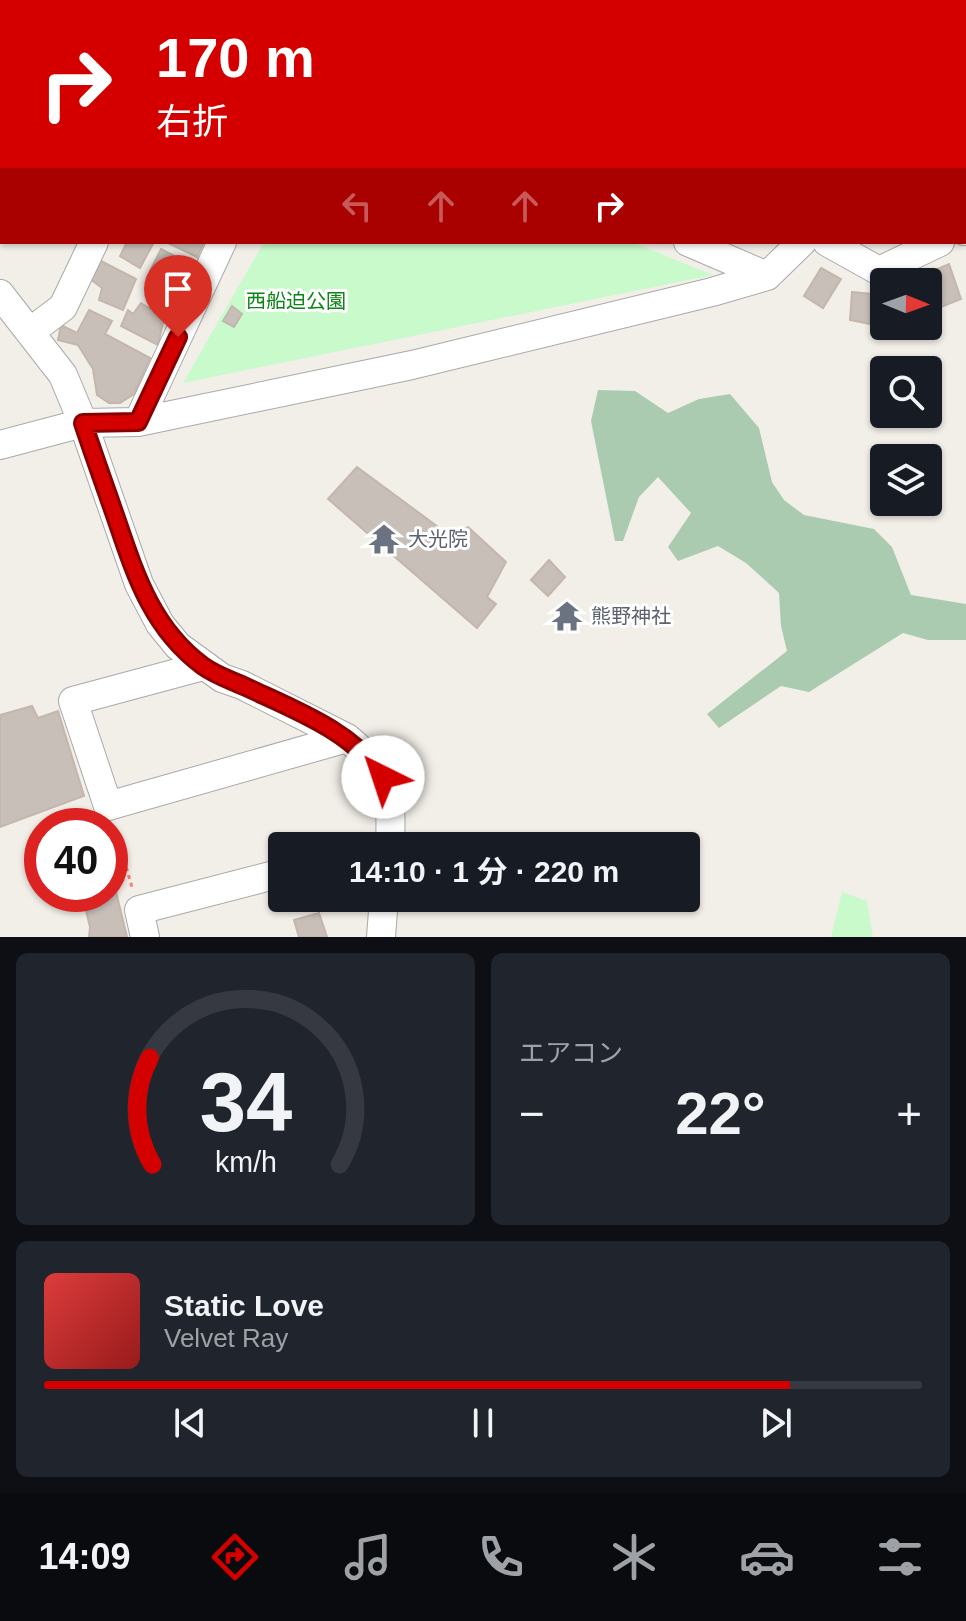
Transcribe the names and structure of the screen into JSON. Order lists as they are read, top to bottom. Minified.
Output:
{"parks":["西船迫公園"],"places":{"temple":["大光院","熊野神社"]},"north":"right","page":{"turn":["170 m","右折"],"limit":"40","trip":"14:10 · 1 分 · 220 m","tile":"エアコン","heat":["−","22°","+"],"song":["Static Love","Velvet Ray"],"tabs":"14:09","gauge":["34","km/h"]}}
